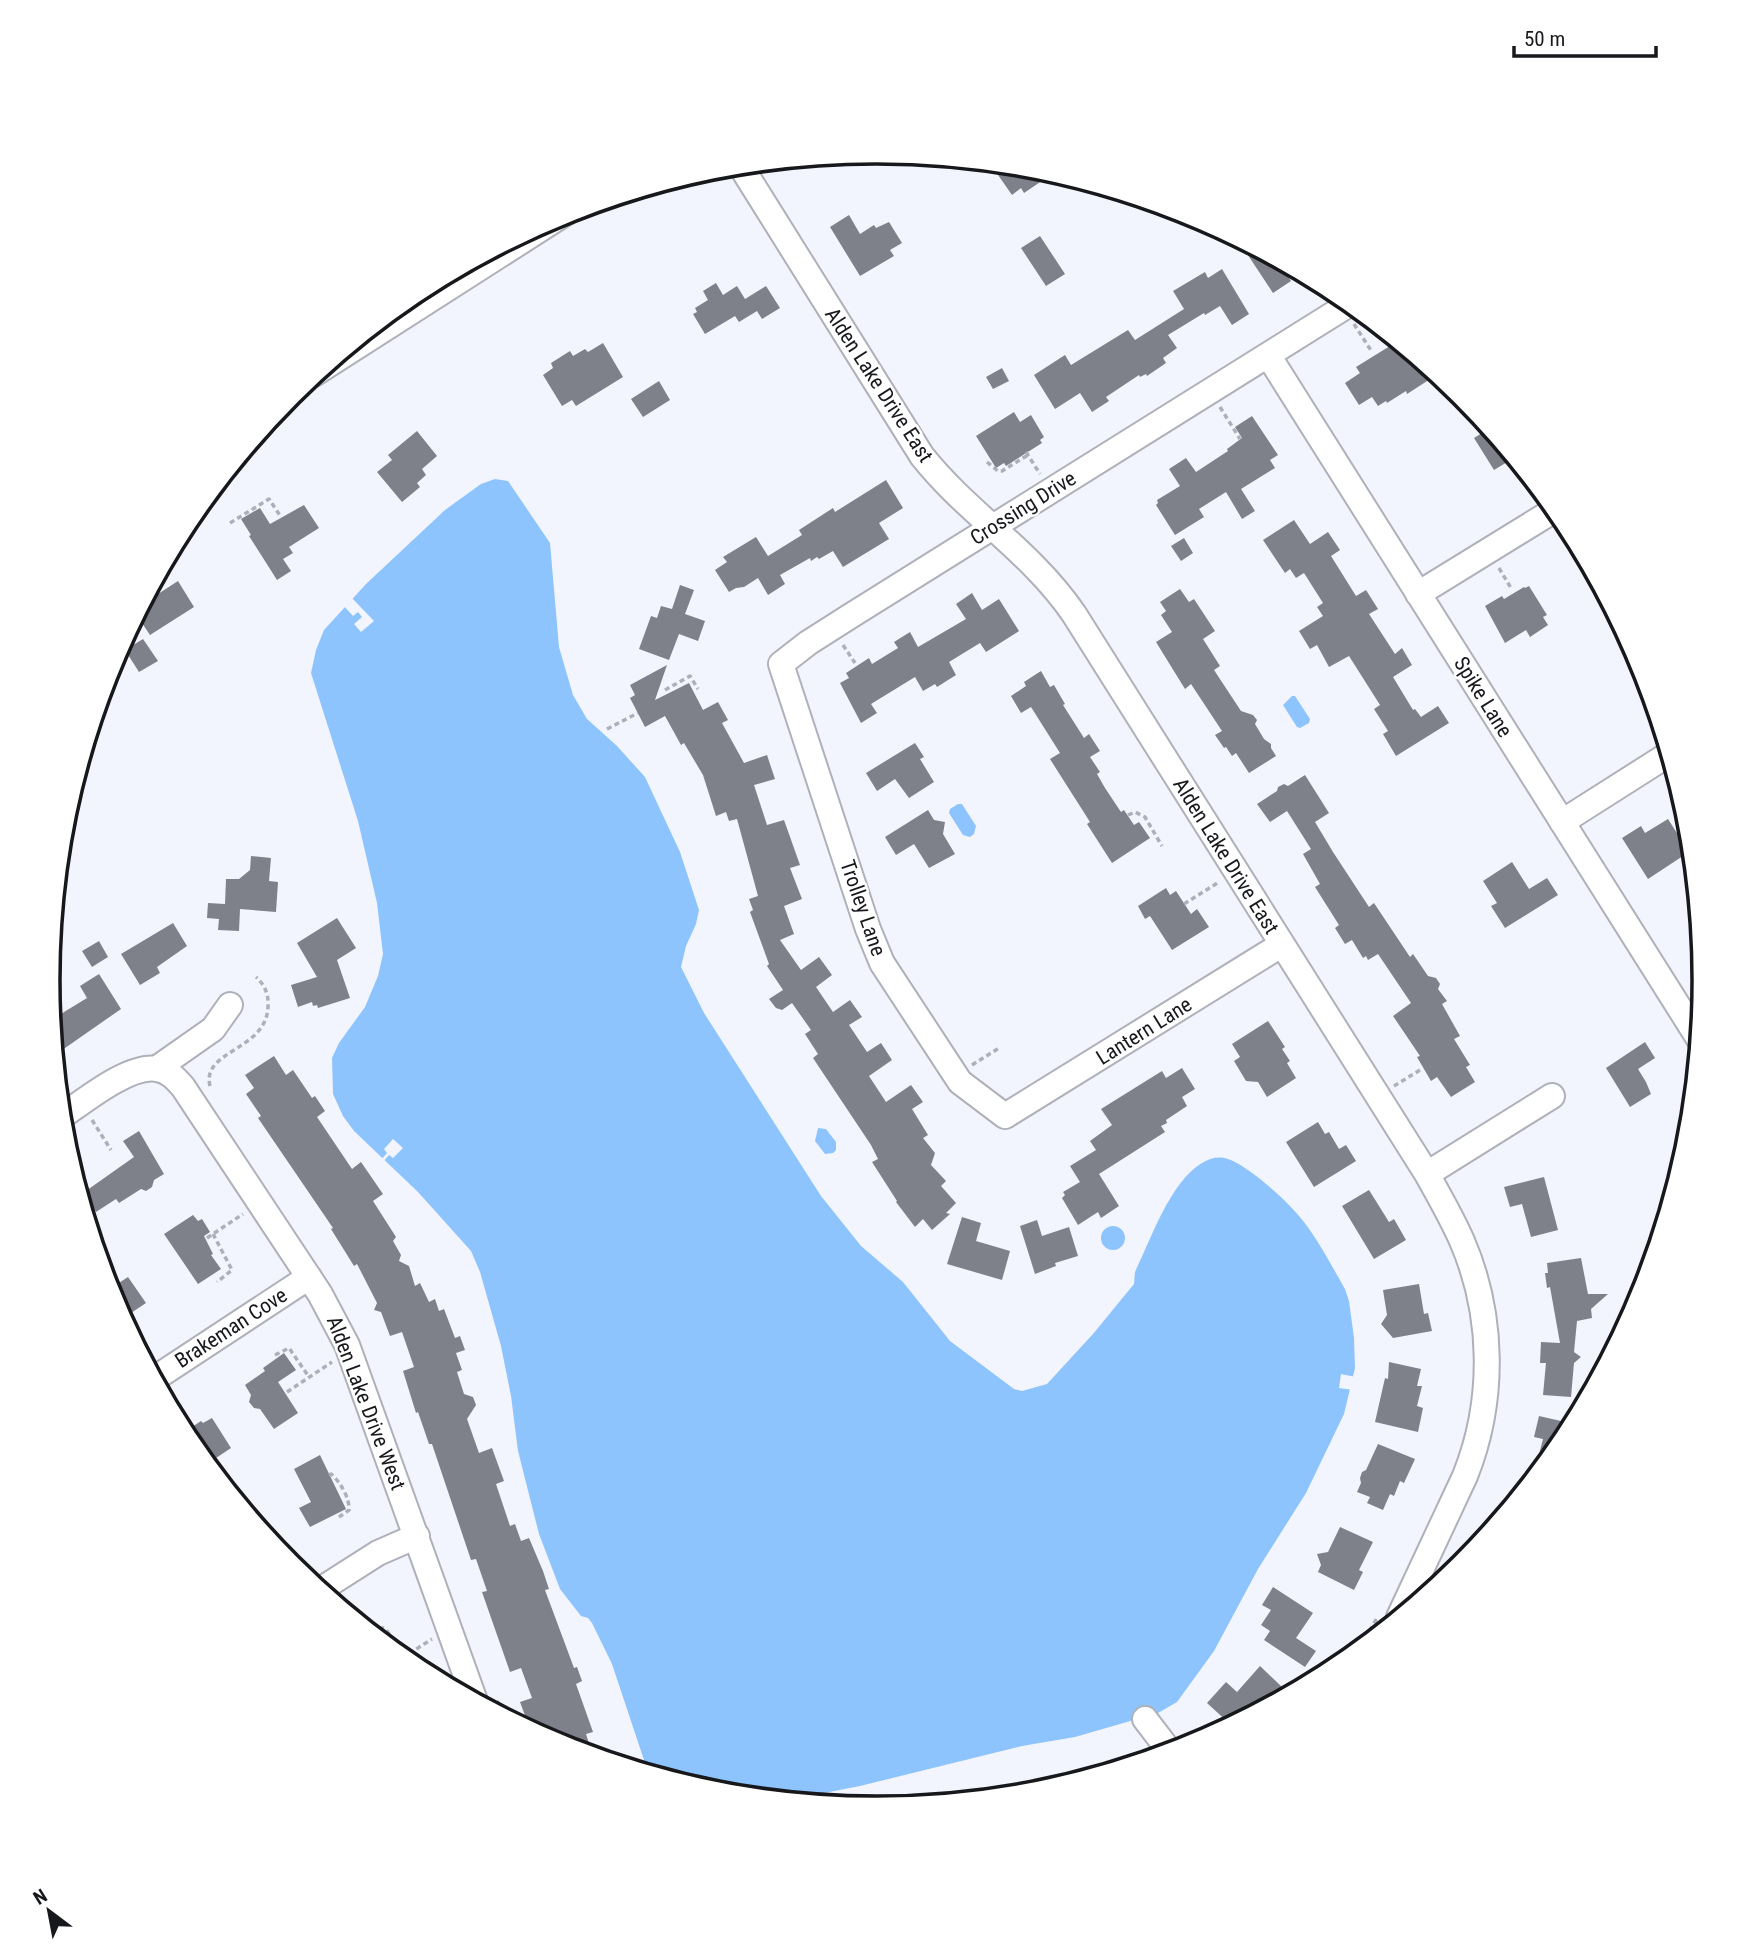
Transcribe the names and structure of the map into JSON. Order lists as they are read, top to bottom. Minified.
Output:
{"streets":{"street":["Alden Lake Drive East","Crossing Drive","Spike Lane","Trolley Lane","Lantern Lane","Brakeman Cove","Alden Lake Drive West"]},"crossings":[["Alden Lake Drive East","Crossing Drive"],["Alden Lake Drive East","Lantern Lane"],["Crossing Drive","Spike Lane"],["Crossing Drive","Trolley Lane"],["Trolley Lane","Lantern Lane"],["Brakeman Cove","Alden Lake Drive West"]],"scale_bar":"50 m","north":"top left"}
